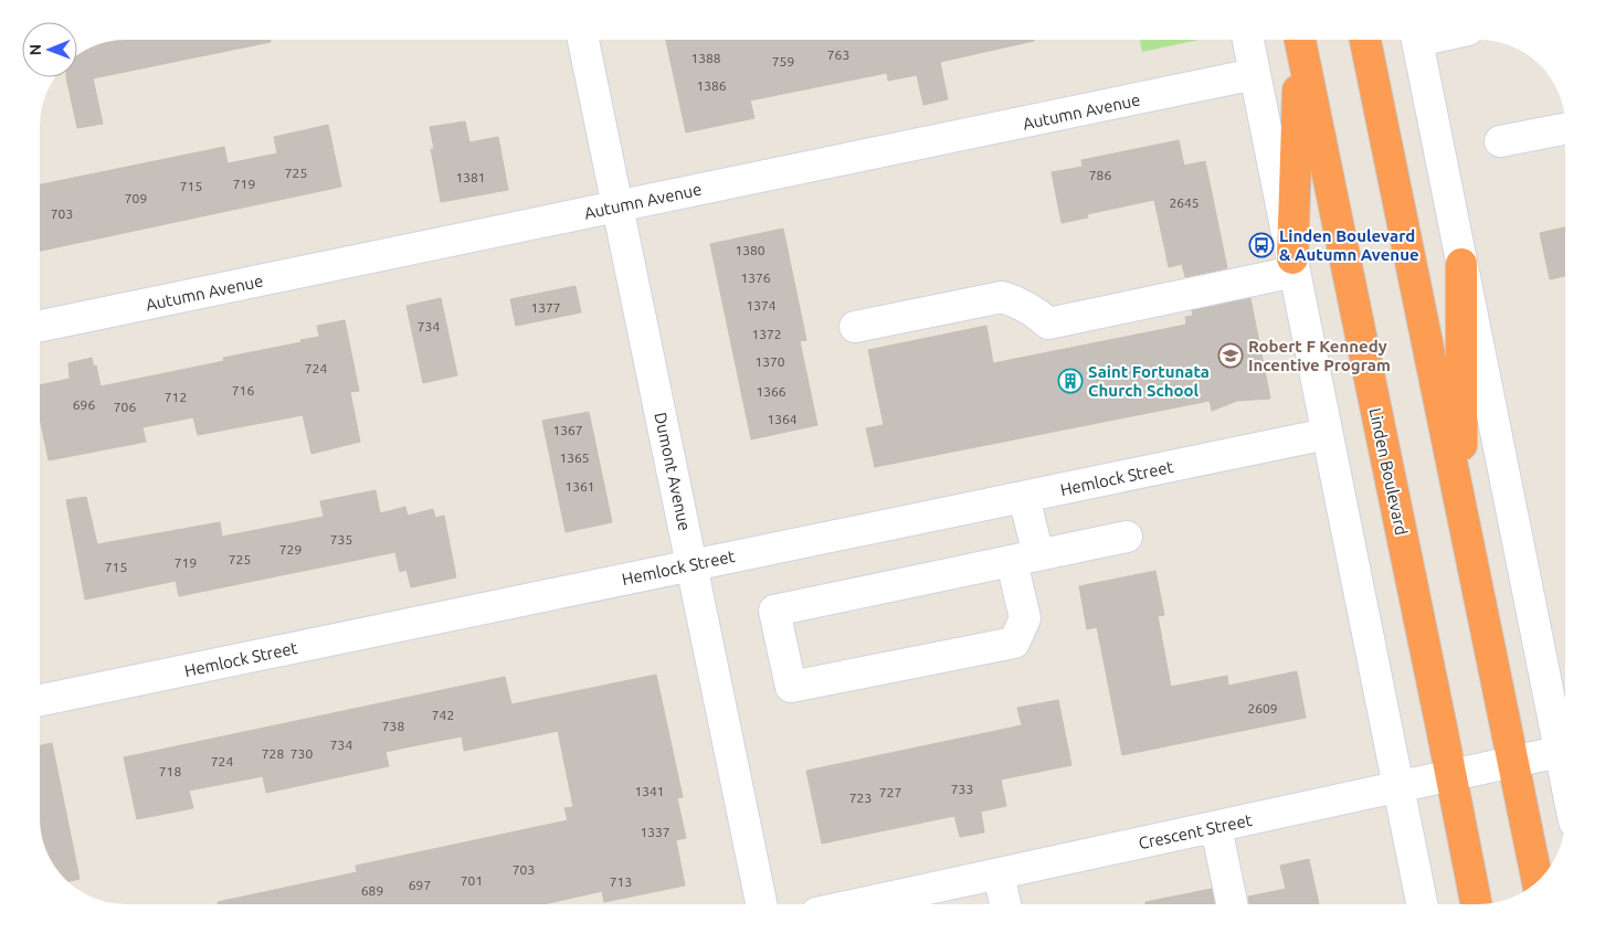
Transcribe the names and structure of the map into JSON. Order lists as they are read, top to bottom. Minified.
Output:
{"streets":{"highway":["Linden Boulevard"],"street":["Autumn Avenue","Dumont Avenue","Hemlock Street","Crescent Street"]},"crossings":[["Autumn Avenue","Dumont Avenue"],["Dumont Avenue","Hemlock Street"],["Linden Boulevard","Crescent Street"]],"places":{"bus stop":["Linden Boulevard & Autumn Avenue"],"school or university":["Robert F Kennedy Incentive Program"],"building":["Saint Fortunata Church School"]},"house_numbers":["763","1388","759","1386","725","786","1381","719","715","709","2645","703","1380","1376","1374","1377","734","1372","1370","724","716","1366","712","696","706","1364","1367","1365","1361","735","729","725","719","715","2609","742","738","734","728","730","724","718","733","1341","727","723","1337","703","701","713","697","689"],"north":"left"}
